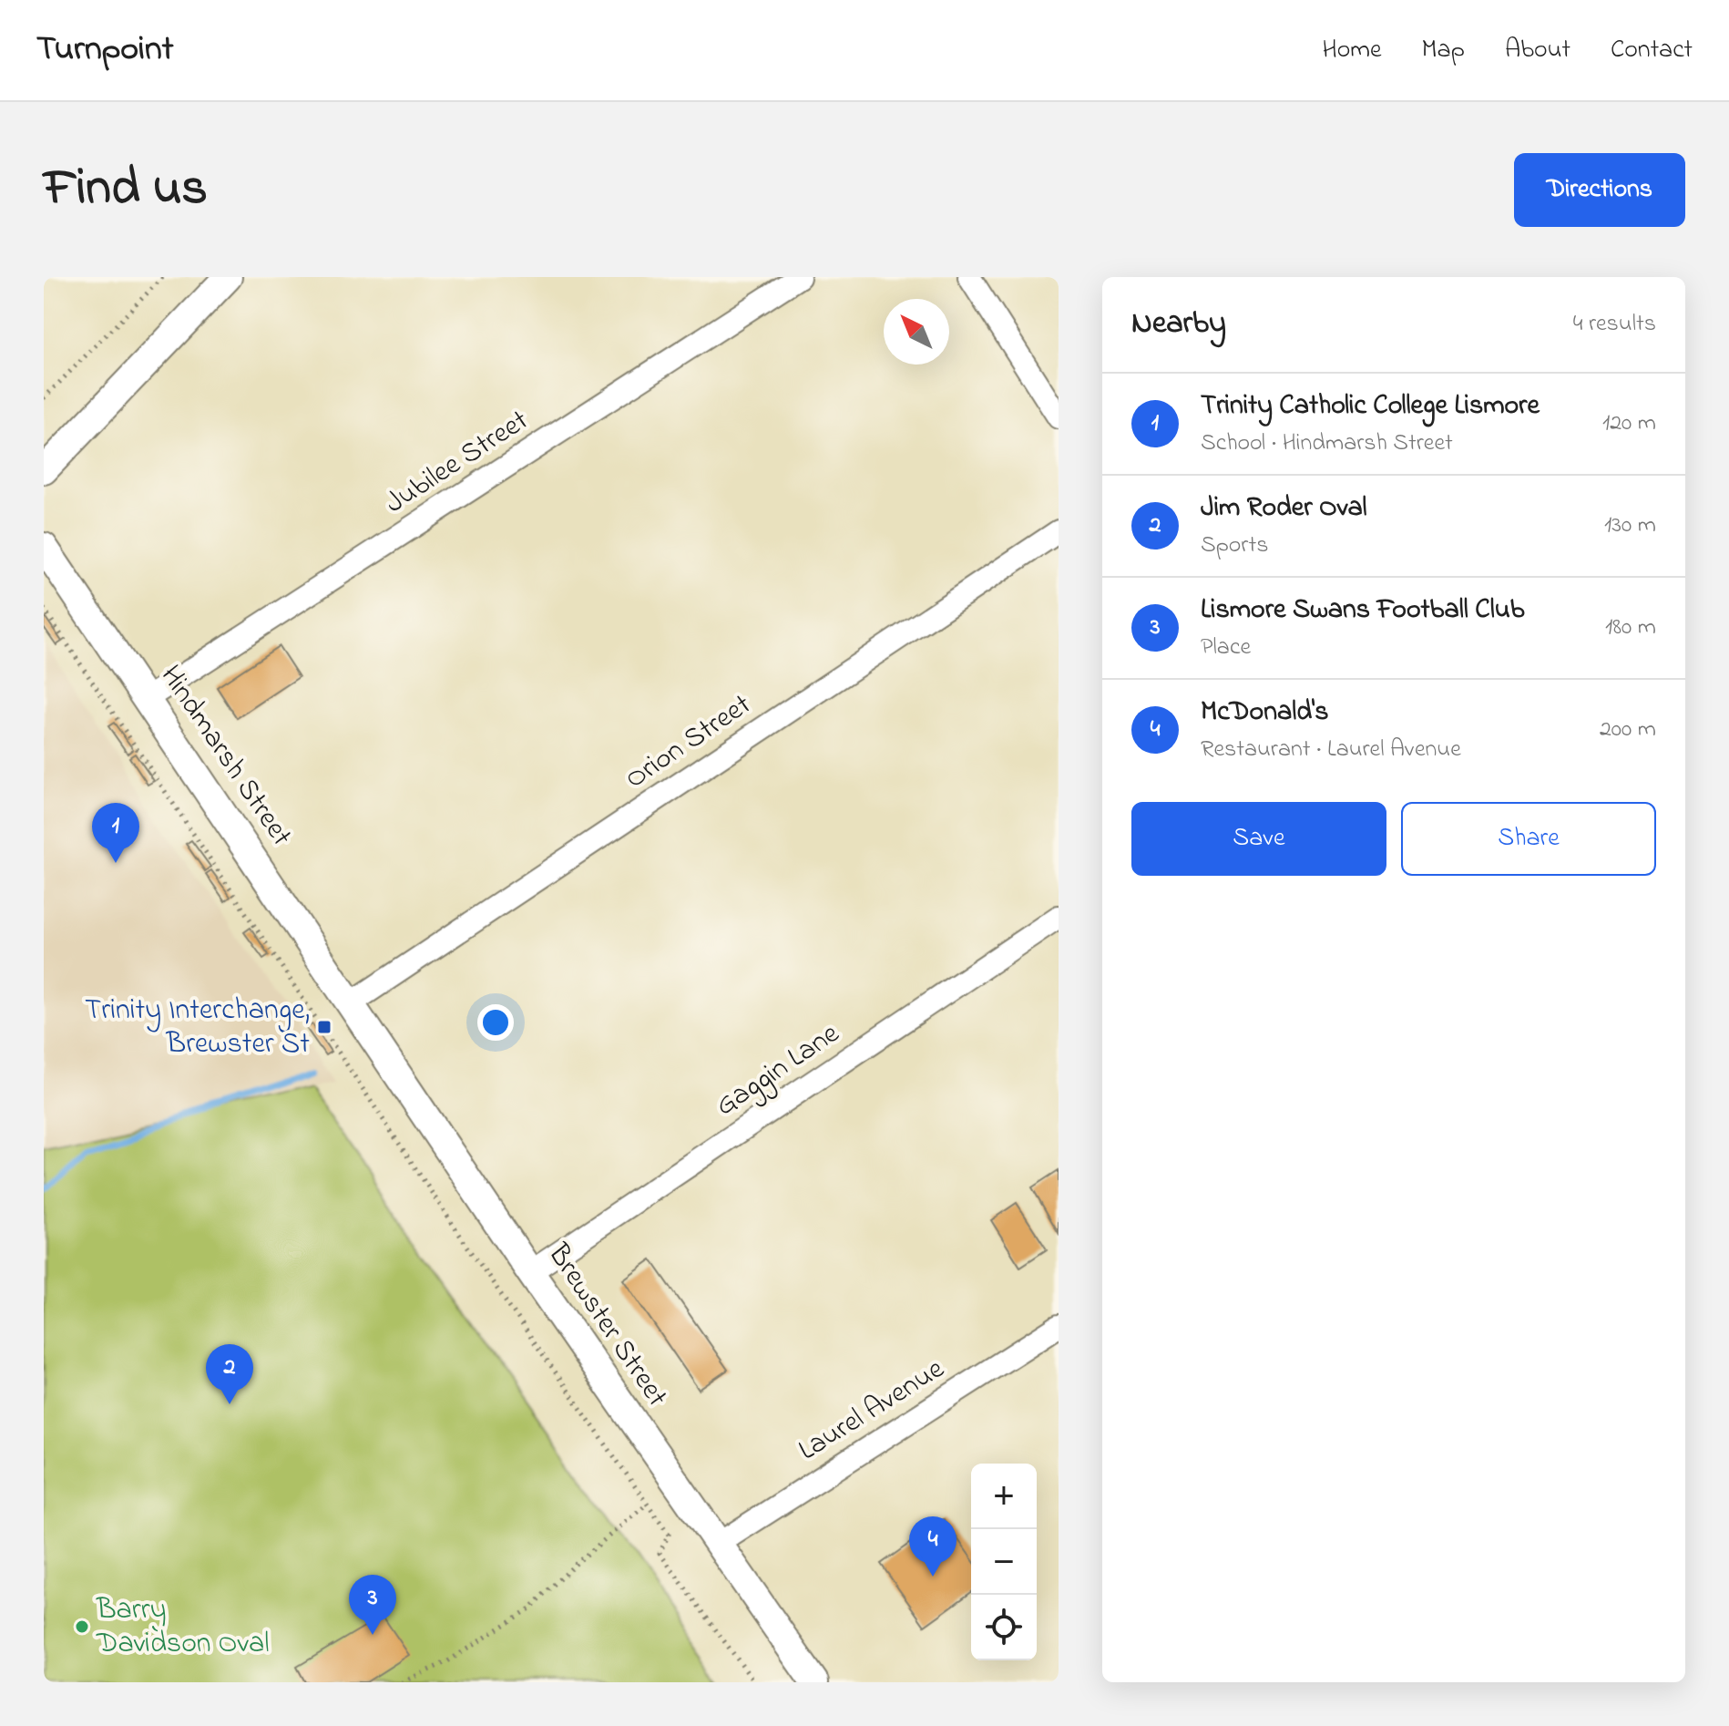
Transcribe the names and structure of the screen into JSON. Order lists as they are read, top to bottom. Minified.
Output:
{"streets":{"street":["Jubilee Street","Orion Street","Hindmarsh Street","Gaggin Lane","Brewster Street","Laurel Avenue"]},"crossings":[["Jubilee Street","Hindmarsh Street"],["Orion Street","Hindmarsh Street"],["Orion Street","Brewster Street"],["Hindmarsh Street","Brewster Street"],["Gaggin Lane","Brewster Street"],["Brewster Street","Laurel Avenue"]],"places":{"transit":["Trinity Interchange, Brewster St"],"other":["Barry Davidson Oval"]},"north":"top left","page":{"header":"Turnpoint","nav":["Home","Map","About","Contact"],"title":"Find us","buttons":["Directions",["Save","Share"]],"heading":["Nearby","4 results"],"list":[{"mark":"1","name":"Trinity Catholic College Lismore","note":"School · Hindmarsh Street","value":"120 m"},{"mark":"2","name":"Jim Roder Oval","note":"Sports","value":"130 m"},{"mark":"3","name":"Lismore Swans Football Club","note":"Place","value":"180 m"},{"mark":"4","name":"McDonald's","note":"Restaurant · Laurel Avenue","value":"200 m"}],"pins":["1","2","4","3"],"map_buttons":["+","−"]}}
